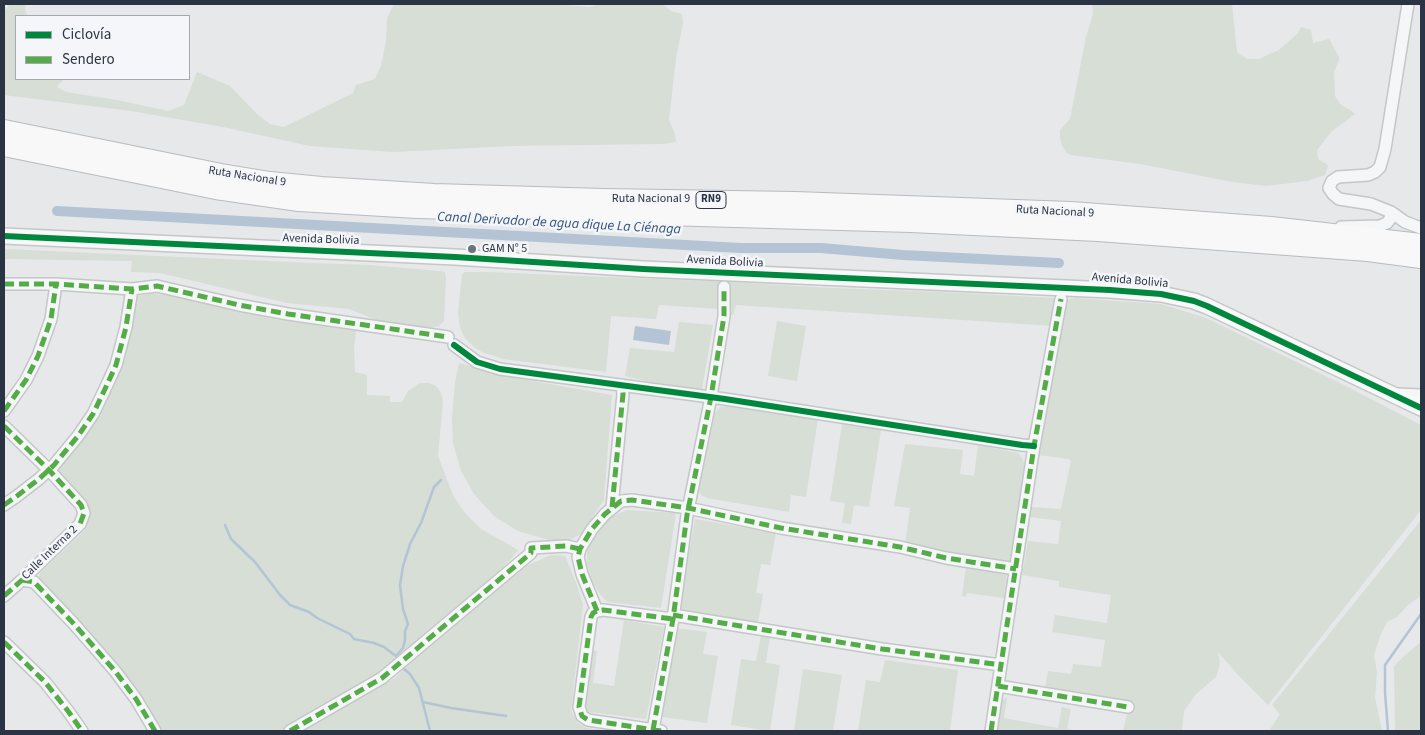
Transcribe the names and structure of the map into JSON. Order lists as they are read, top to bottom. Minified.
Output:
{"streets":{"highway":["Ruta Nacional 9","RN9"],"street":["Avenida Bolivia","Calle Interna 2"]},"water":["Canal Derivador de agua dique La Ciénaga"],"places":["GAM N° 5"],"legend":["Ciclovía","Sendero"]}
